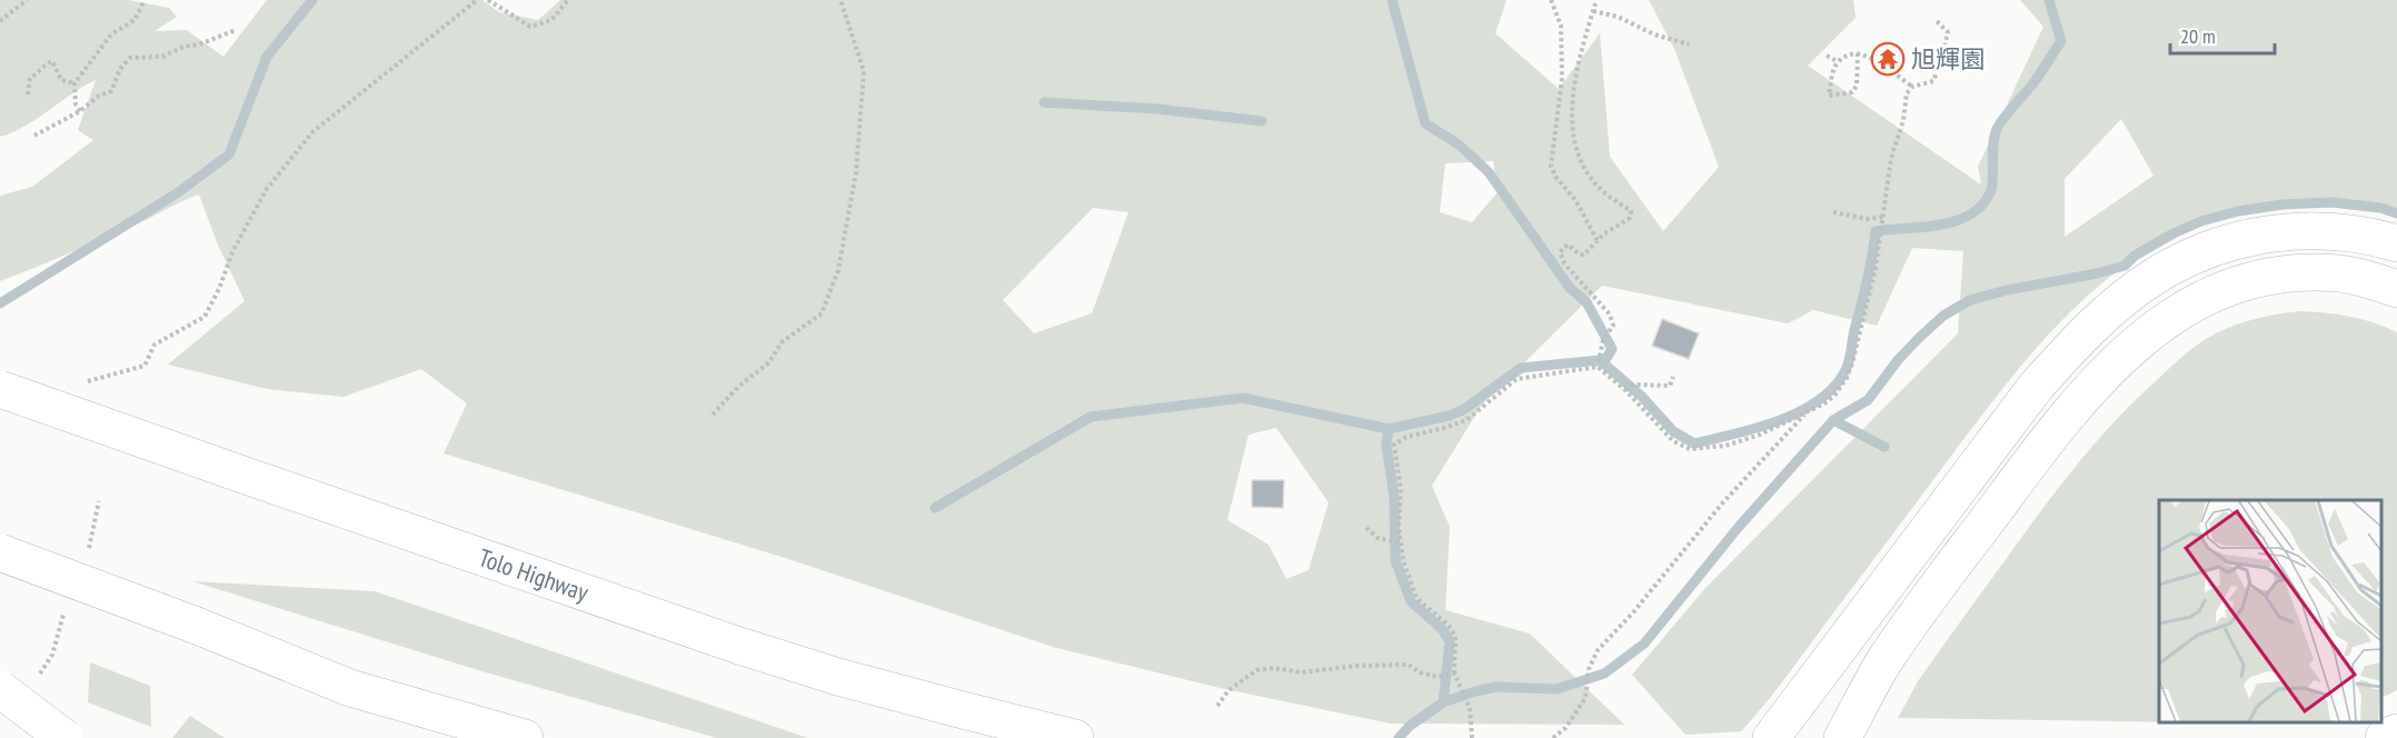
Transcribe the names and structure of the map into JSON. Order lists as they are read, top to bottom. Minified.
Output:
{"streets":{"highway":["Tolo Highway"]},"places":{"temple":["旭輝園"]},"scale_bar":"20 m"}
